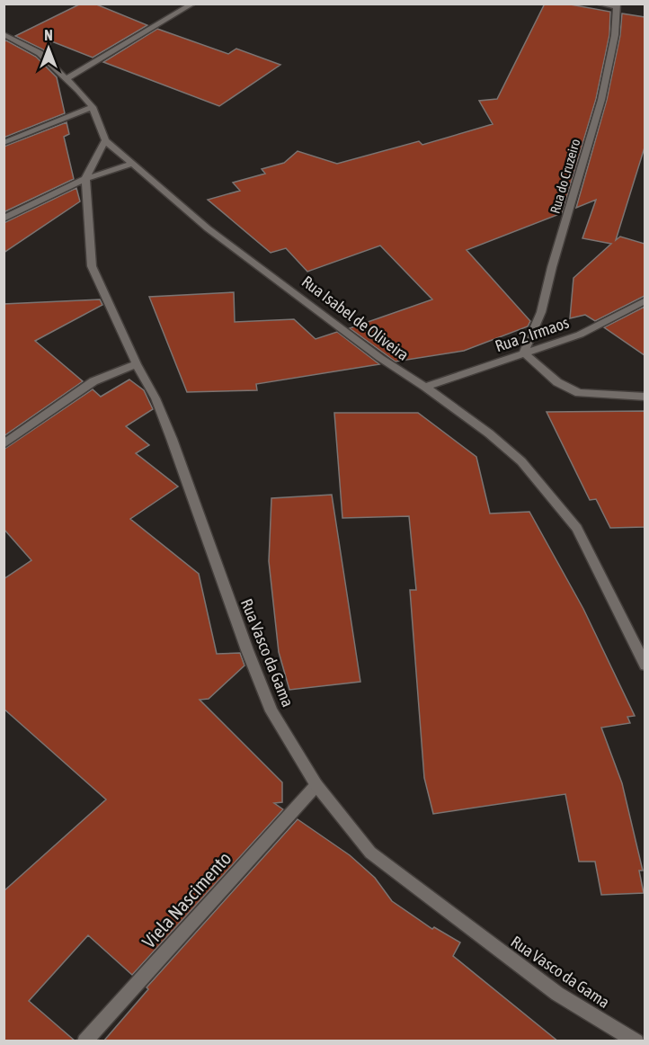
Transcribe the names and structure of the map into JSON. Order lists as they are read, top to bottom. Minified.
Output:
{"streets":{"street":["Rua do Cruzeiro","Rua Isabel de Oliveira","Rua 2 Irmaos","Rua Vasco da Gama","Viela Nascimento"]},"crossings":[["Rua do Cruzeiro","Rua 2 Irmaos"],["Rua Isabel de Oliveira","Rua 2 Irmaos"],["Rua Vasco da Gama","Viela Nascimento"]],"north":"top"}
